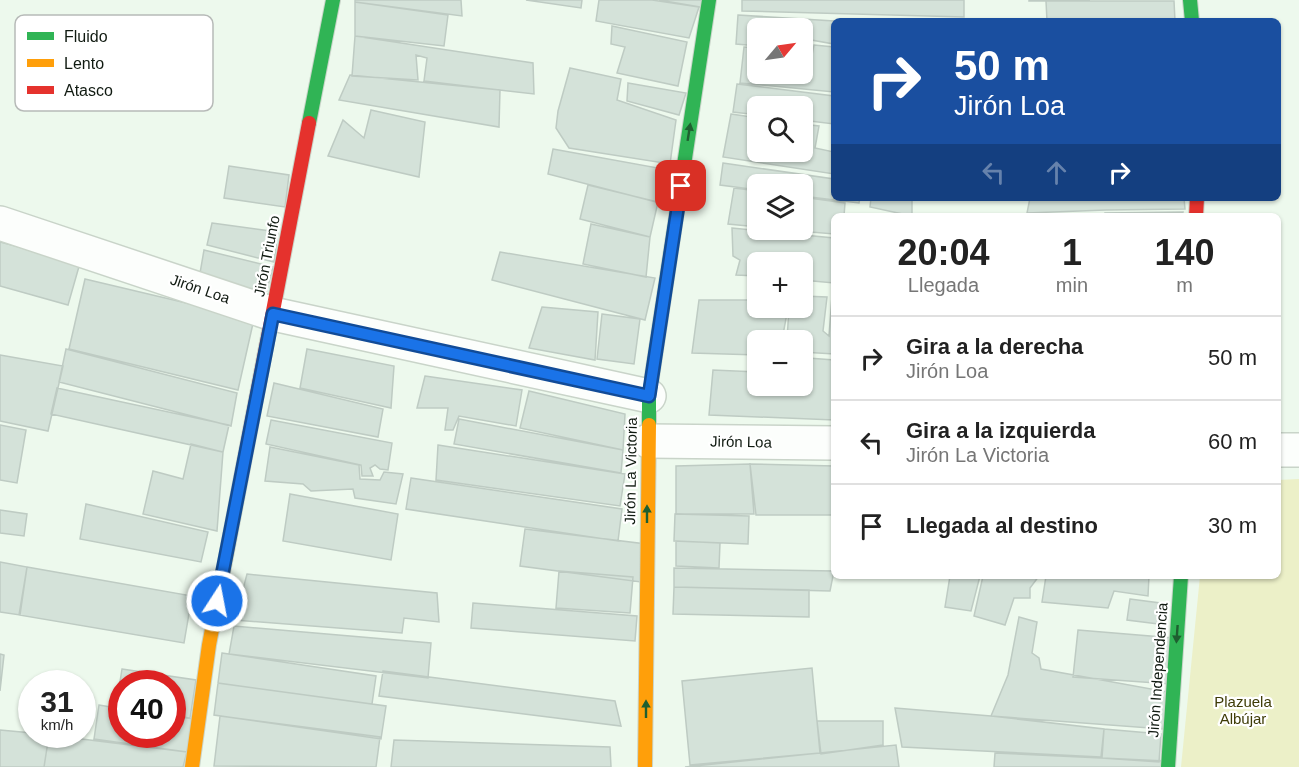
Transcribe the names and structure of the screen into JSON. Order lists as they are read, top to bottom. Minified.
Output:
{"streets":{"street":["Jirón Triunfo","Jirón Loa","Jirón La Victoria","Jirón Independencia"]},"crossings":[["Jirón Triunfo","Jirón Loa"],["Jirón Loa","Jirón La Victoria"]],"one_way":["Jirón La Victoria","Jirón Independencia"],"parks":["Plazuela Albújar"],"legend":["Fluido","Lento","Atasco"],"north":"top right","page":{"map_buttons":["+","−"],"turn":["50 m","Jirón Loa"],"eta":["20:04","Llegada","1","min","140","m"],"list":[{"name":"Gira a la derecha","note":"Jirón Loa","value":"50 m"},{"name":"Gira a la izquierda","note":"Jirón La Victoria","value":"60 m"},{"name":"Llegada al destino","value":"30 m"}],"speed":"31 km/h","limit":"40"}}
